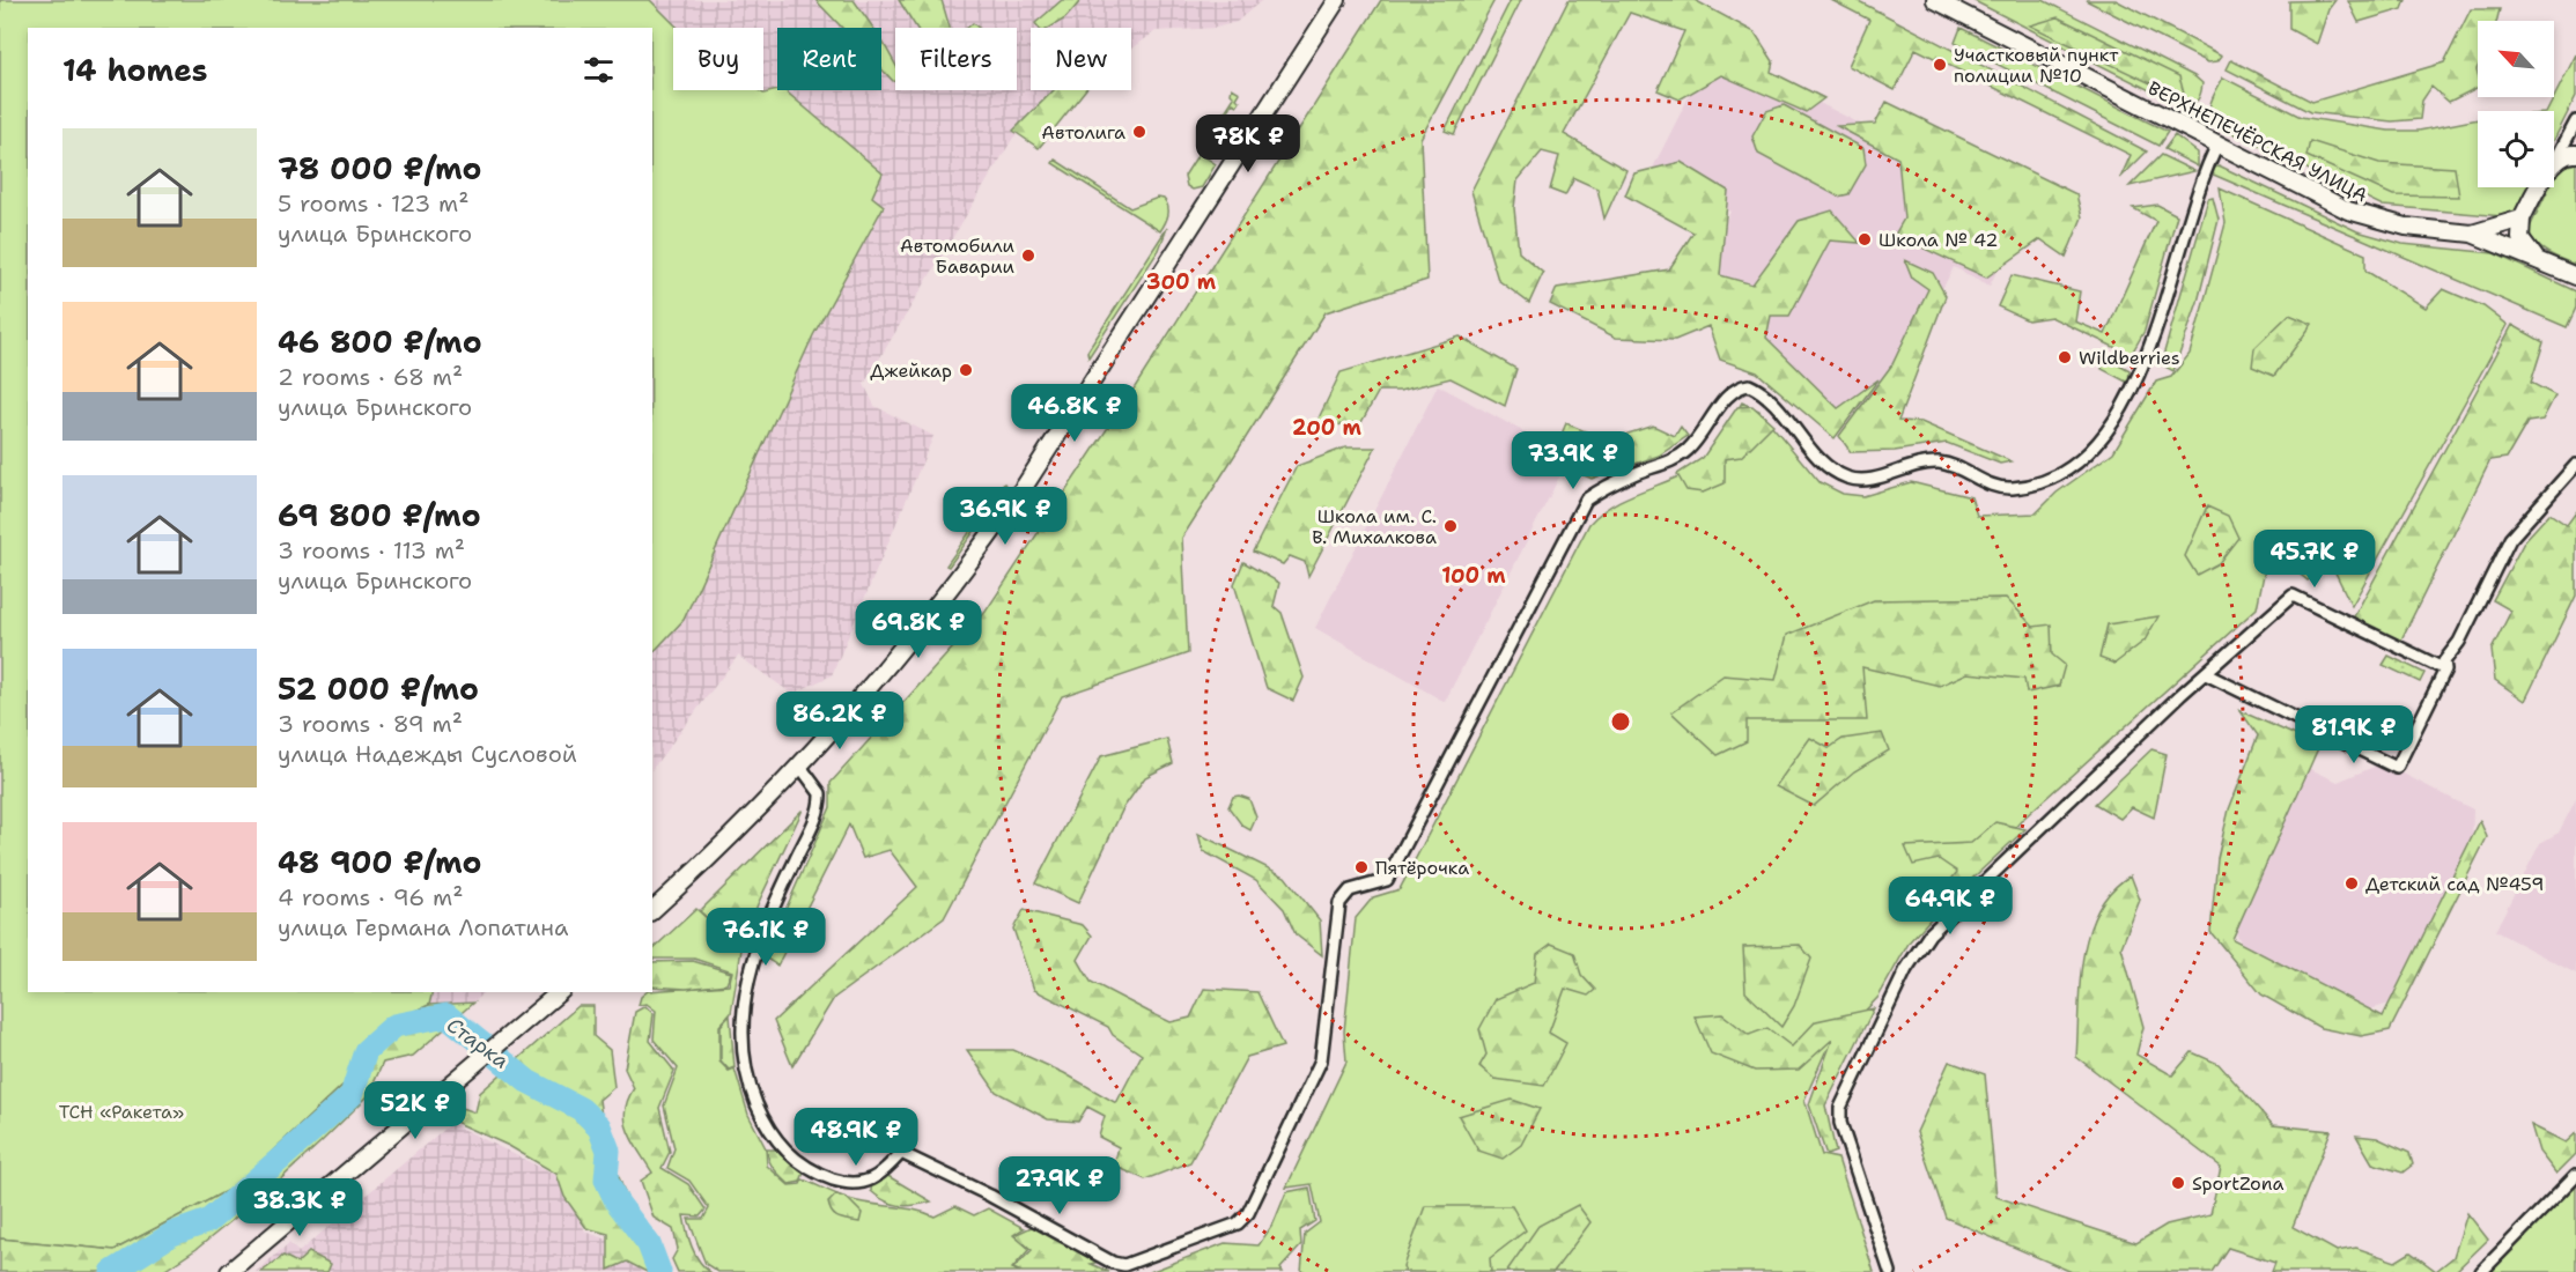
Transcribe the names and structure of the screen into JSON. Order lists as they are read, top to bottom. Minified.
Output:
{"streets":{"main road":["ВЕРХНЕПЕЧЁРСКАЯ УЛИЦА"]},"water":["Старка"],"parks":["ТСН «Ракета»"],"places":["Участковый пункт полиции №10","Автолига","Школа № 42","Автомобили Баварии","Wildberries","Джейкар","Школа им. С. В. Михалкова","Пятёрочка","Детский сад №459","SportZona"],"north":"top left","page":{"chip":["Buy","Rent","Filters","New"],"heading":"14 homes","list":[{"name":"78 000 ₽/mo","note":"5 rooms · 123 m² · улица Бринского"},{"name":"46 800 ₽/mo","note":"2 rooms · 68 m² · улица Бринского"},{"name":"69 800 ₽/mo","note":"3 rooms · 113 m² · улица Бринского"},{"name":"52 000 ₽/mo","note":"3 rooms · 89 m² · улица Надежды Сусловой"},{"name":"48 900 ₽/mo","note":"4 rooms · 96 m² · улица Германа Лопатина"}],"price":["78K ₽","46.8K ₽","73.9K ₽","36.9K ₽","45.7K ₽","69.8K ₽","86.2K ₽","81.9K ₽","64.9K ₽","76.1K ₽","52K ₽","48.9K ₽","27.9K ₽","38.3K ₽"]},"rings":["300 m","200 m","100 m"]}
